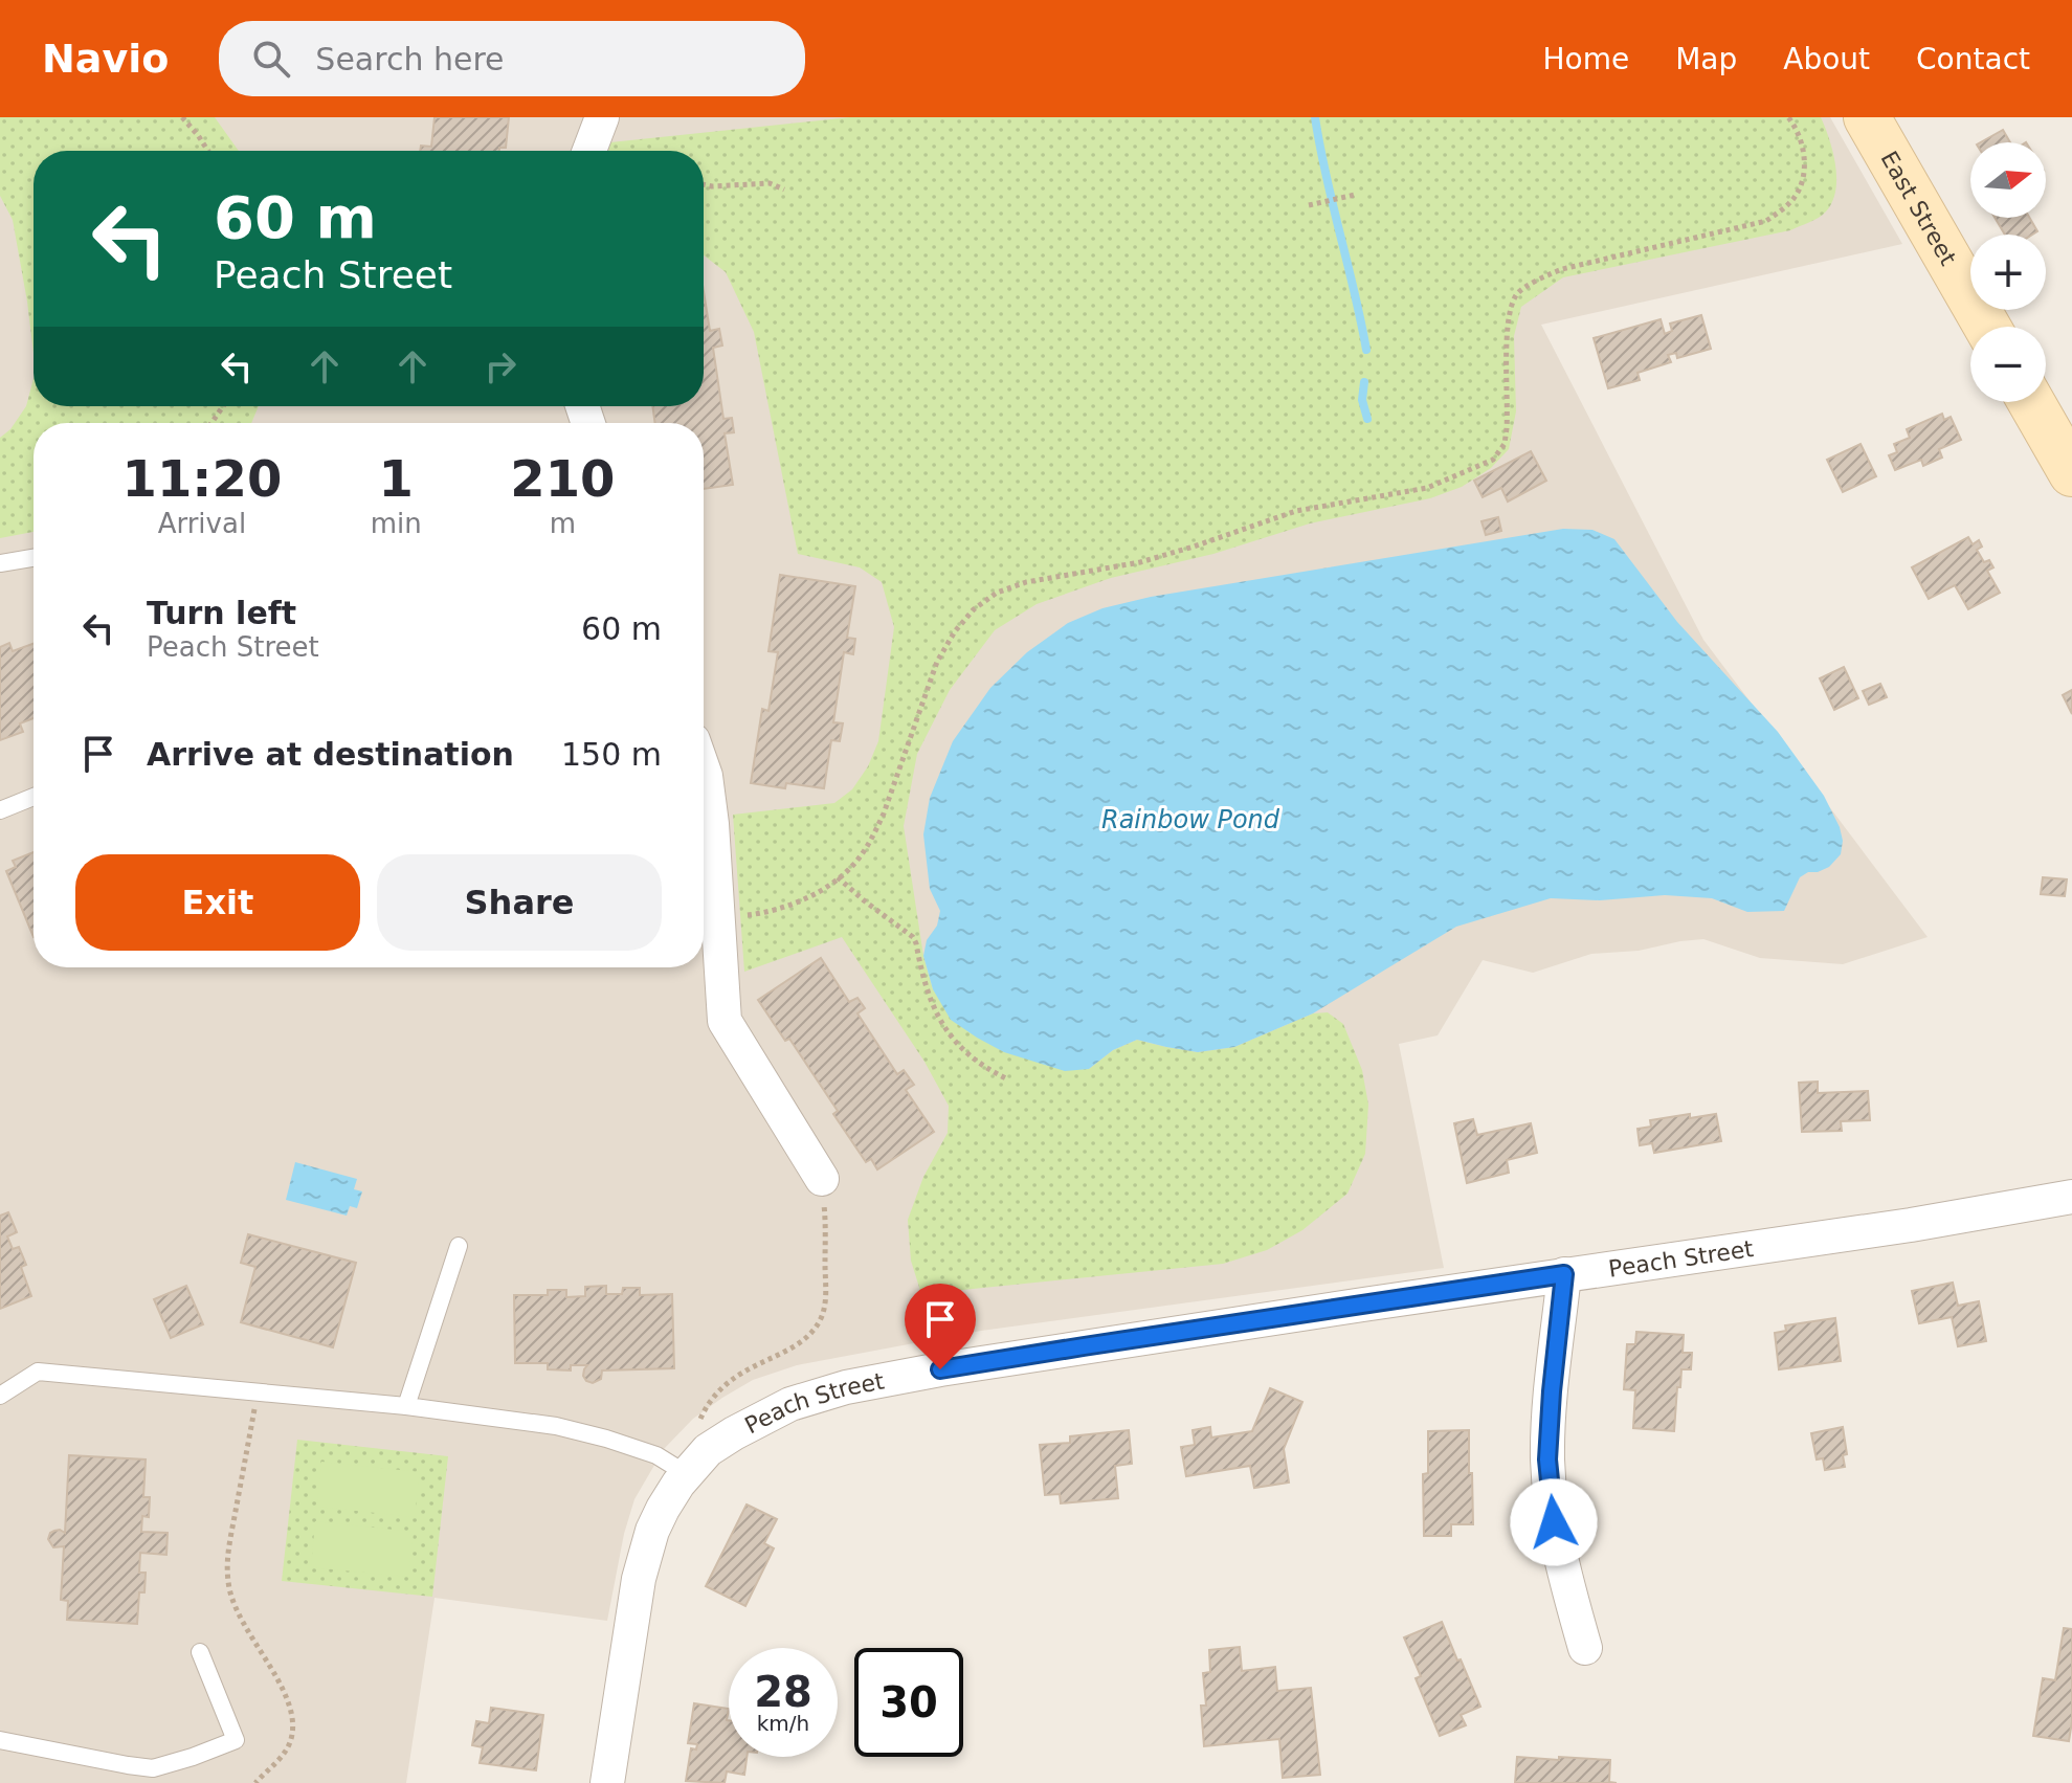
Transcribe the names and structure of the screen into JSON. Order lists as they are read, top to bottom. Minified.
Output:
{"streets":{"main road":["East Street"],"street":["Peach Street"]},"water":["Rainbow Pond"],"north":"right","page":{"header":"Navio","search":"Search here","nav":["Home","Map","About","Contact"],"map_buttons":["+","−"],"turn":["60 m","Peach Street"],"eta":["11:20","Arrival","1","min","210","m"],"list":[{"name":"Turn left","note":"Peach Street","value":"60 m"},{"name":"Arrive at destination","value":"150 m"}],"buttons":["Exit","Share"],"speed":"28 km/h","limit":"30"}}
